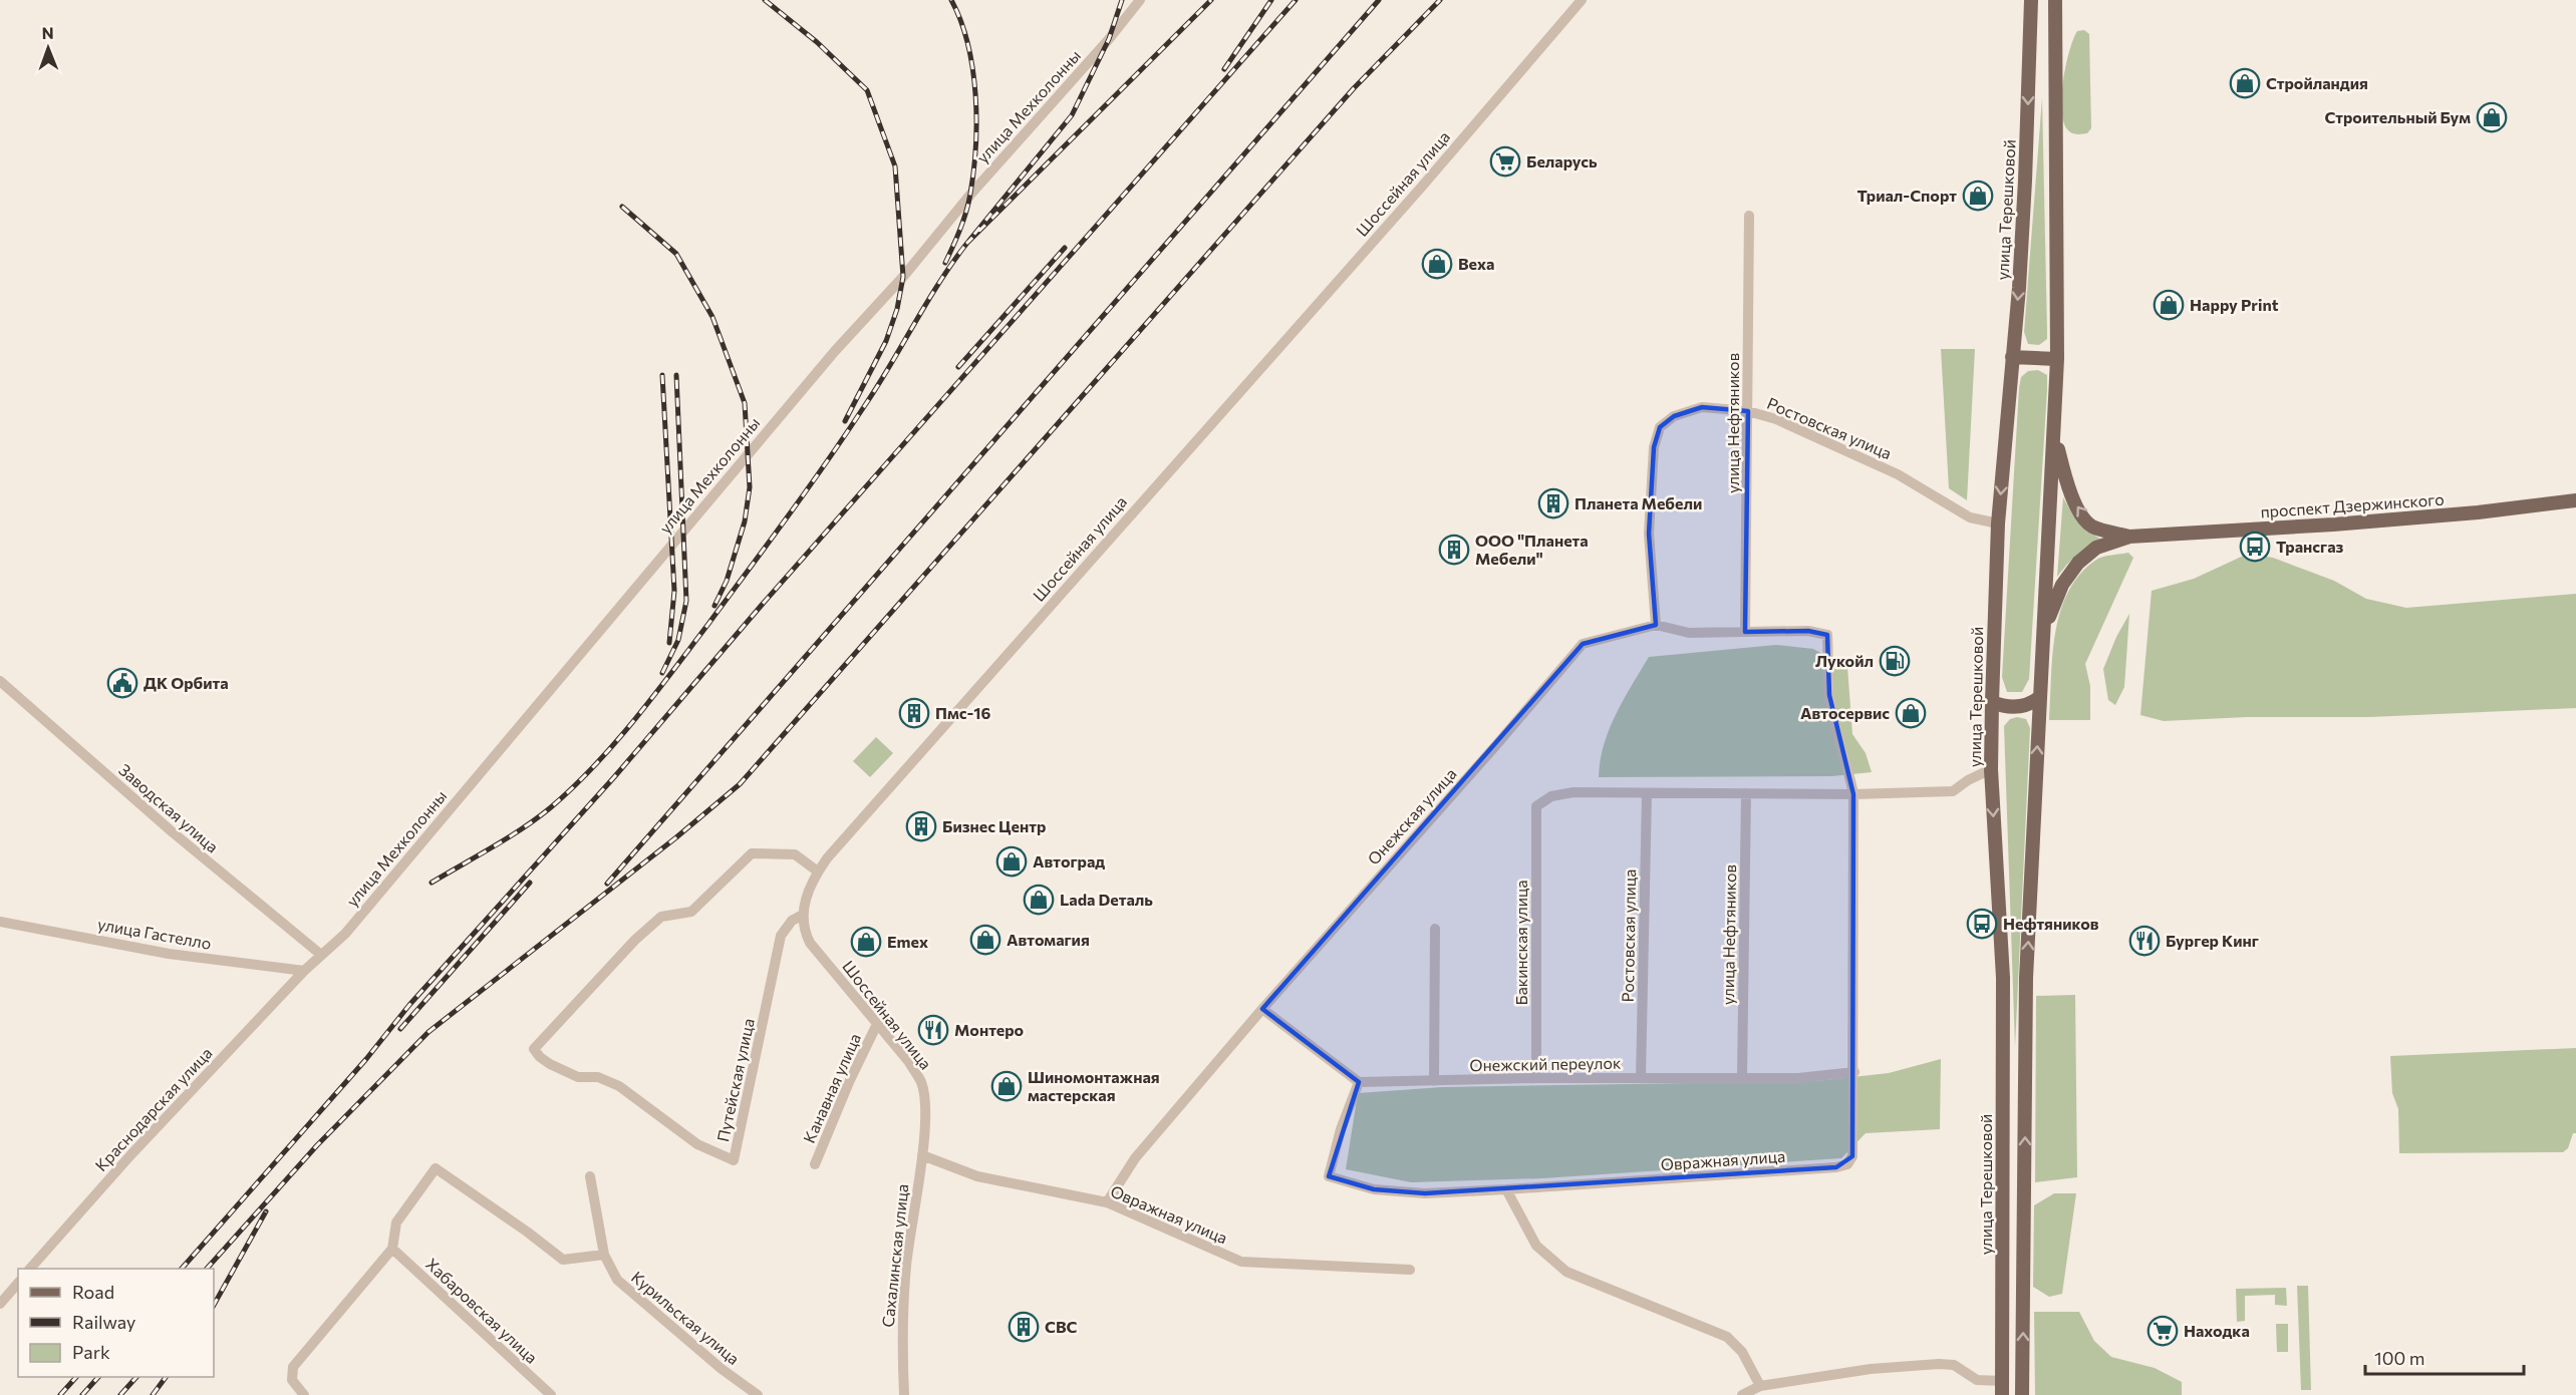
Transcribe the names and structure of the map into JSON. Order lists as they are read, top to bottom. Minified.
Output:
{"streets":{"main road":["улица Терешковой","проспект Дзержинского"],"street":["улица Мехколонны","Шоссейная улица","улица Нефтяников","Ростовская улица","Заводская улица","Онежская улица","улица Гастелло","Бакинская улица","Онежский переулок","Путейская улица","Канавная улица","Краснодарская улица","Овражная улица","Сахалинская улица","Хабаровская улица","Курильская улица"]},"crossings":[["улица Мехколонны","Заводская улица"],["улица Мехколонны","улица Гастелло"],["улица Мехколонны","Краснодарская улица"],["Шоссейная улица","Путейская улица"],["Шоссейная улица","Канавная улица"],["Шоссейная улица","Овражная улица"],["Шоссейная улица","Сахалинская улица"],["улица Терешковой","Ростовская улица"],["улица Нефтяников","Ростовская улица"],["улица Нефтяников","Онежская улица"],["улица Нефтяников","Онежский переулок"],["Ростовская улица","Онежская улица"],["Ростовская улица","Бакинская улица"],["Ростовская улица","Онежский переулок"],["Онежская улица","Овражная улица"],["улица Гастелло","Краснодарская улица"],["Бакинская улица","Онежский переулок"],["Онежский переулок","Овражная улица"],["Овражная улица","Сахалинская улица"]],"places":{"shop":["Стройландия","Строительный Бум","Триал-Спорт","Веха","Happy Print","Автосервис","Автоград","Lada Dеталь","Автомагия","Emex","Шиномонтажная мастерская"],"supermarket":["Беларусь","Находка"],"building":["Планета Мебели","ООО \"Планета Мебели\"","Пмс-16","Бизнес Центр","СВС"],"bus stop":["Трансгаз","Нефтяников"],"fuel station":["Лукойл"],"public building":["ДК Орбита"],"restaurant":["Бургер Кинг","Монтеро"]},"legend":["Road","Railway","Park"],"scale_bar":"100 m","north":"top"}
